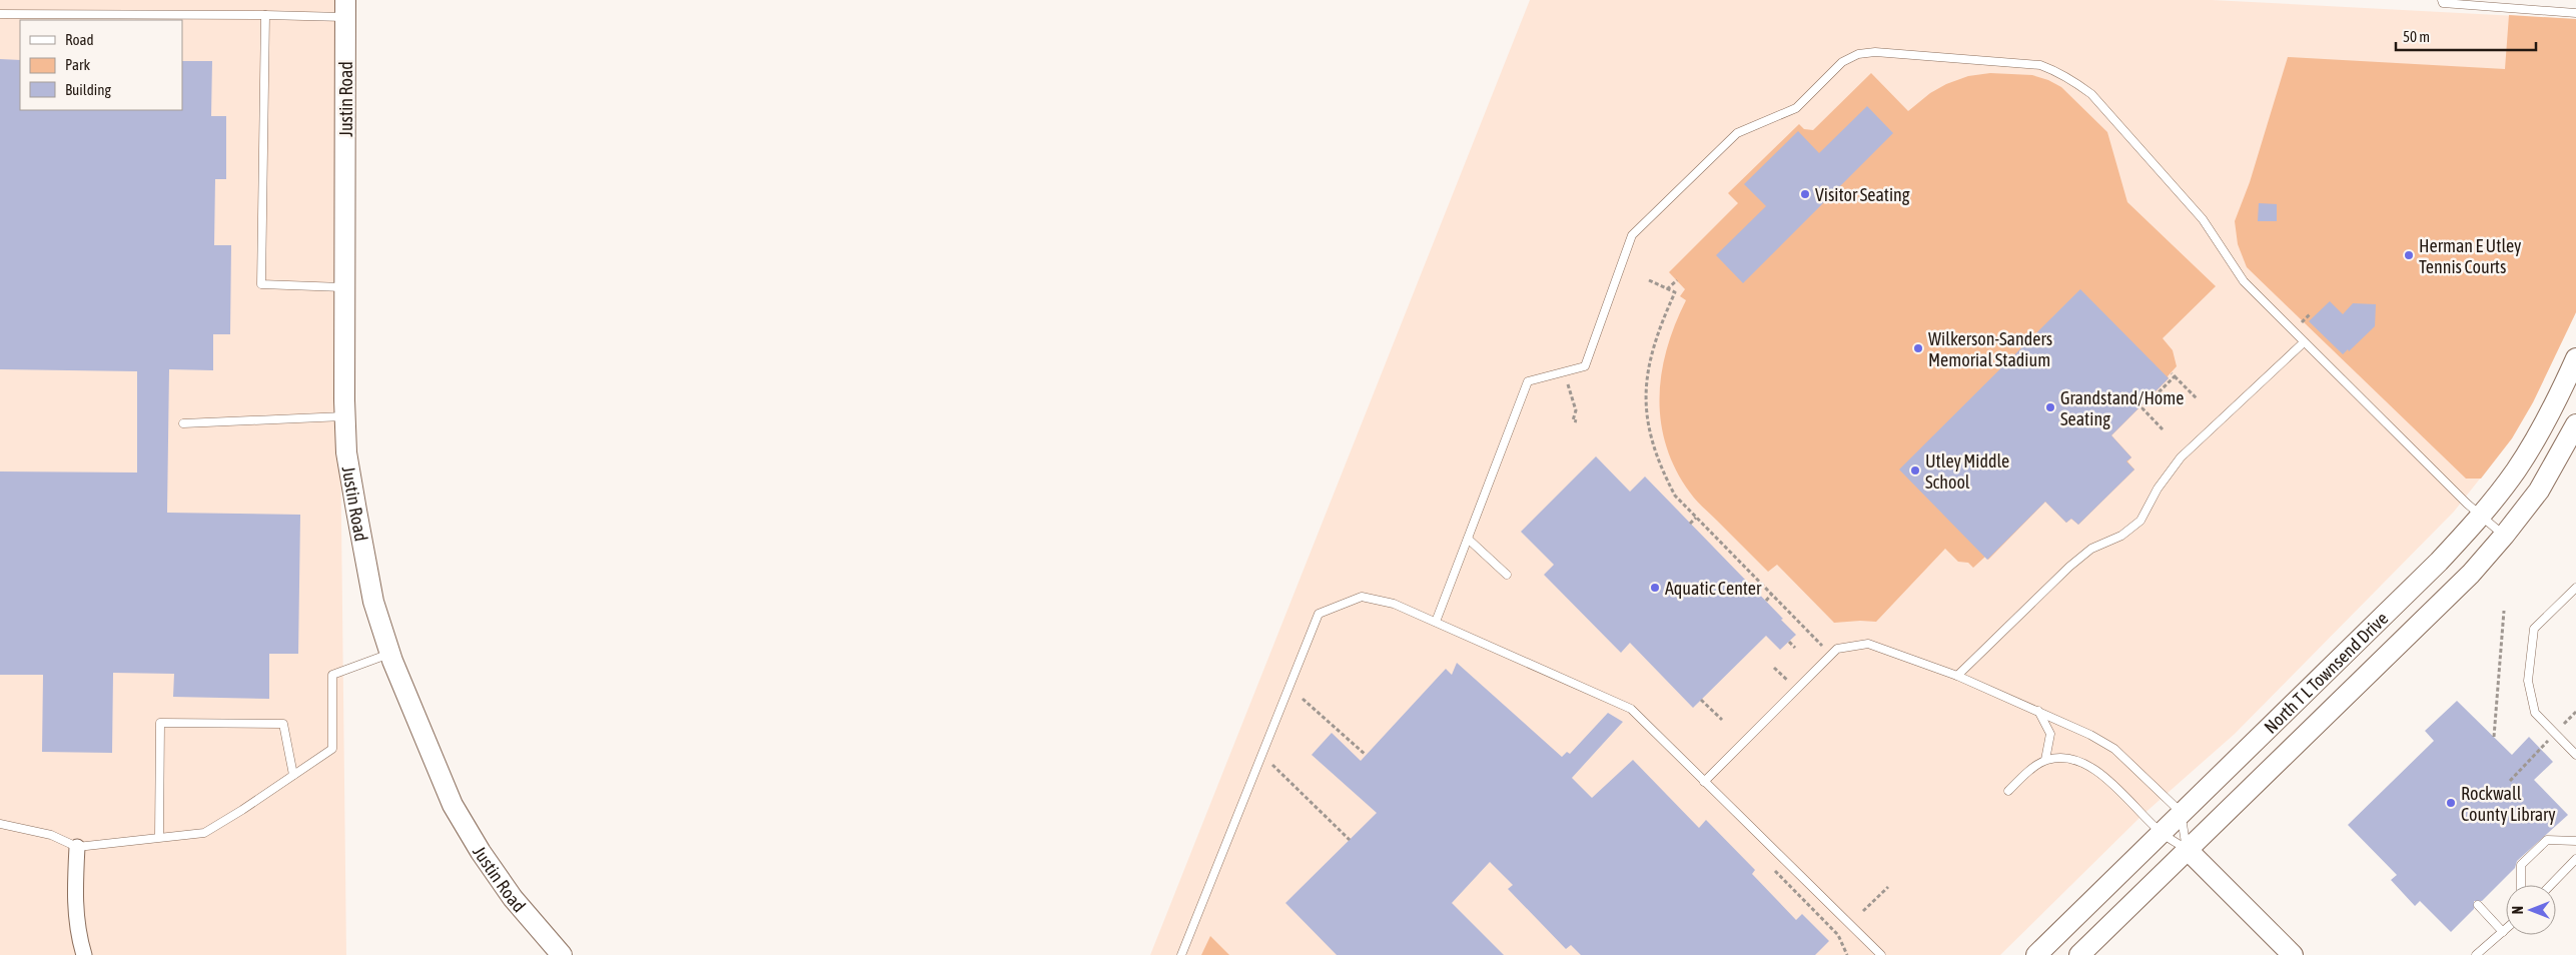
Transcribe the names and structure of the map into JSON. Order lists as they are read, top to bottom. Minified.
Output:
{"streets":{"street":["Justin Road","North T L Townsend Drive"]},"places":["Visitor Seating","Herman E Utley Tennis Courts","Wilkerson-Sanders Memorial Stadium","Grandstand/Home Seating","Utley Middle School","Aquatic Center","Rockwall County Library"],"legend":["Road","Park","Building"],"scale_bar":"50 m","north":"left"}
